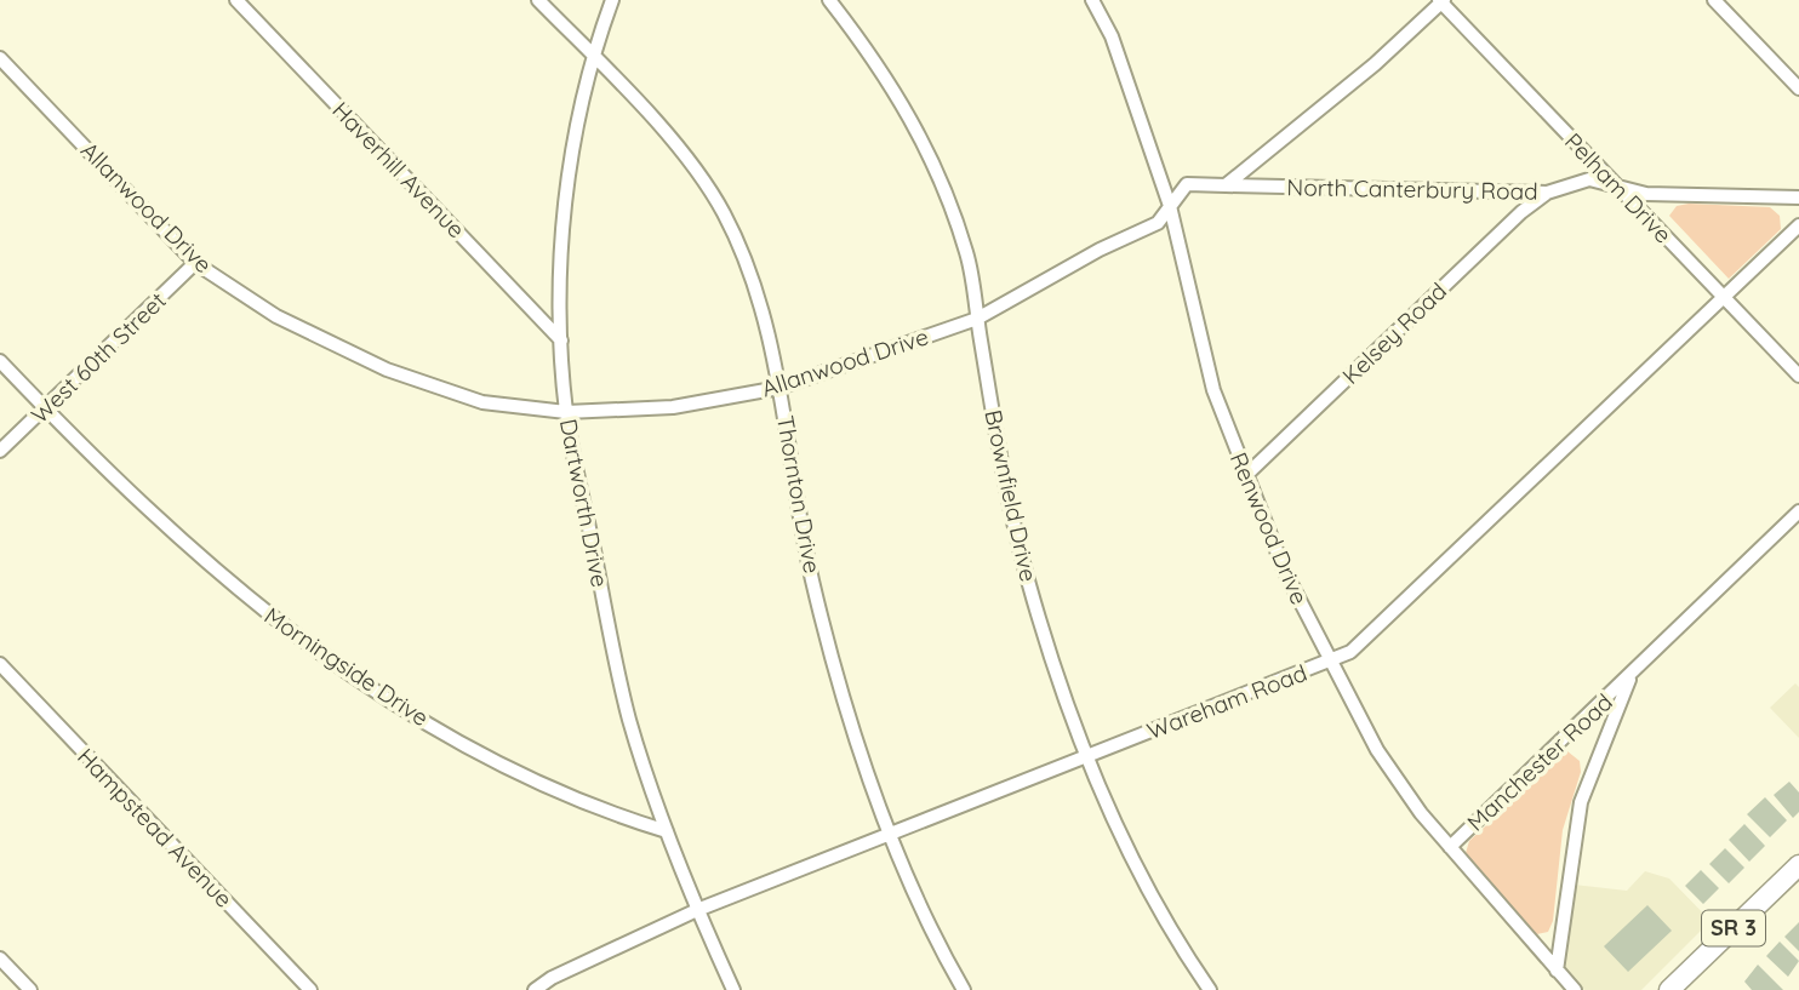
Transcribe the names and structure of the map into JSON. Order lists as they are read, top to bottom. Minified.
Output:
{"streets":{"main road":["SR 3"],"street":["Haverhill Avenue","Pelham Drive","North Canterbury Road","Allanwood Drive","Kelsey Road","West 60th Street","Thornton Drive","Brownfield Drive","Dartworth Drive","Renwood Drive","Morningside Drive","Wareham Road","Manchester Road","Hampstead Avenue"]},"crossings":[["Haverhill Avenue","Dartworth Drive"],["Pelham Drive","North Canterbury Road"],["Pelham Drive","Wareham Road"],["North Canterbury Road","Allanwood Drive"],["North Canterbury Road","Kelsey Road"],["Allanwood Drive","West 60th Street"],["Allanwood Drive","Thornton Drive"],["Allanwood Drive","Brownfield Drive"],["Allanwood Drive","Dartworth Drive"],["Allanwood Drive","Renwood Drive"],["Kelsey Road","Renwood Drive"],["West 60th Street","Morningside Drive"],["Thornton Drive","Dartworth Drive"],["Thornton Drive","Wareham Road"],["Brownfield Drive","Wareham Road"],["Dartworth Drive","Morningside Drive"],["Dartworth Drive","Wareham Road"],["Renwood Drive","Wareham Road"],["Renwood Drive","Manchester Road"]]}
